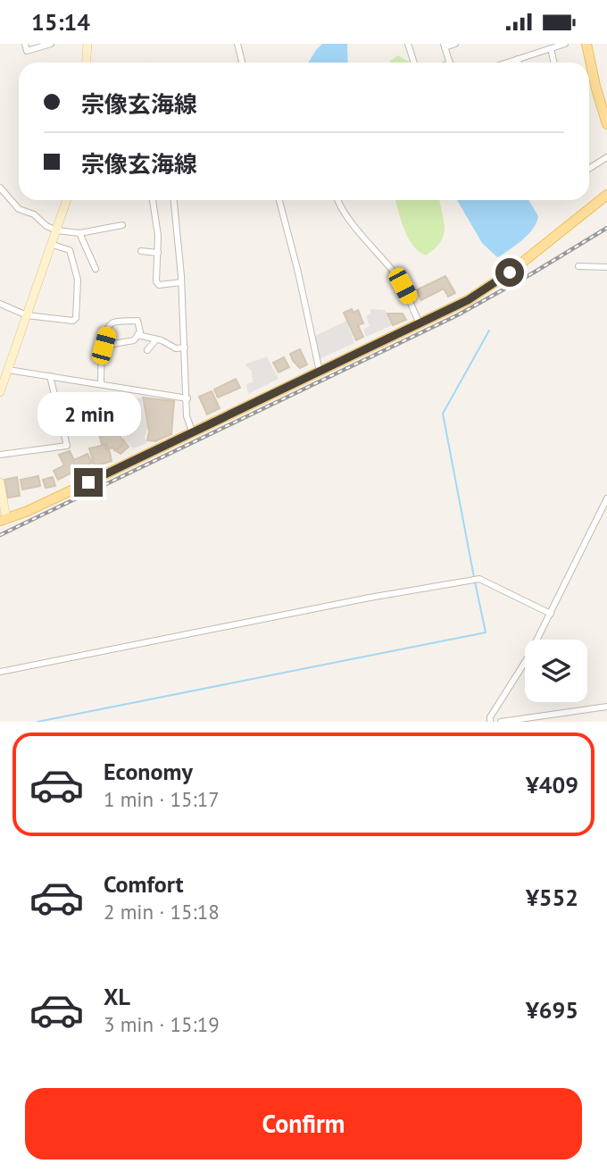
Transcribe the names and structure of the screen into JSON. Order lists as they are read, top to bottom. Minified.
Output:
{"page":{"status":"15:14","banner":["宗像玄海線","宗像玄海線"],"bubble":"2 min","list":[{"name":"Economy","note":"1 min · 15:17","value":"¥409"},{"name":"Comfort","note":"2 min · 15:18","value":"¥552"},{"name":"XL","note":"3 min · 15:19","value":"¥695"}],"buttons":"Confirm"}}
